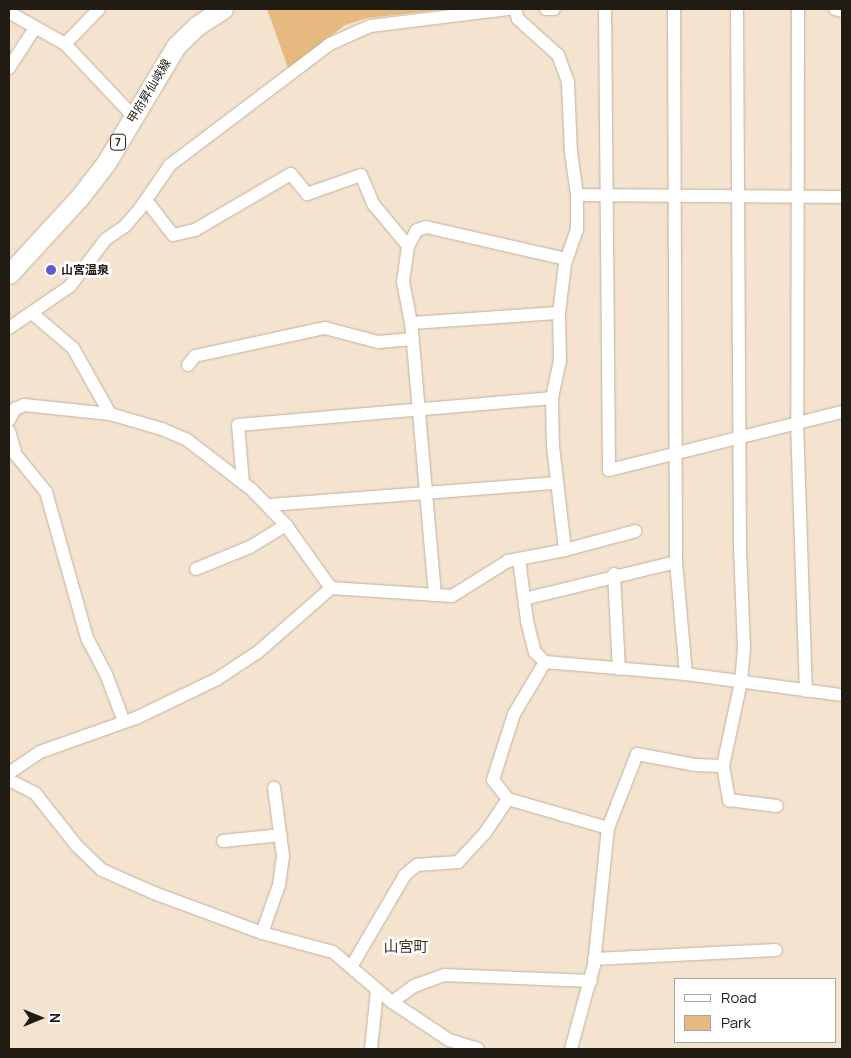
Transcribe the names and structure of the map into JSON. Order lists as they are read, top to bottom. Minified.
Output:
{"streets":{"main road":["甲府昇仙峡線","7"]},"districts":["山宮町"],"places":["山宮温泉"],"legend":["Road","Park"],"north":"right"}
